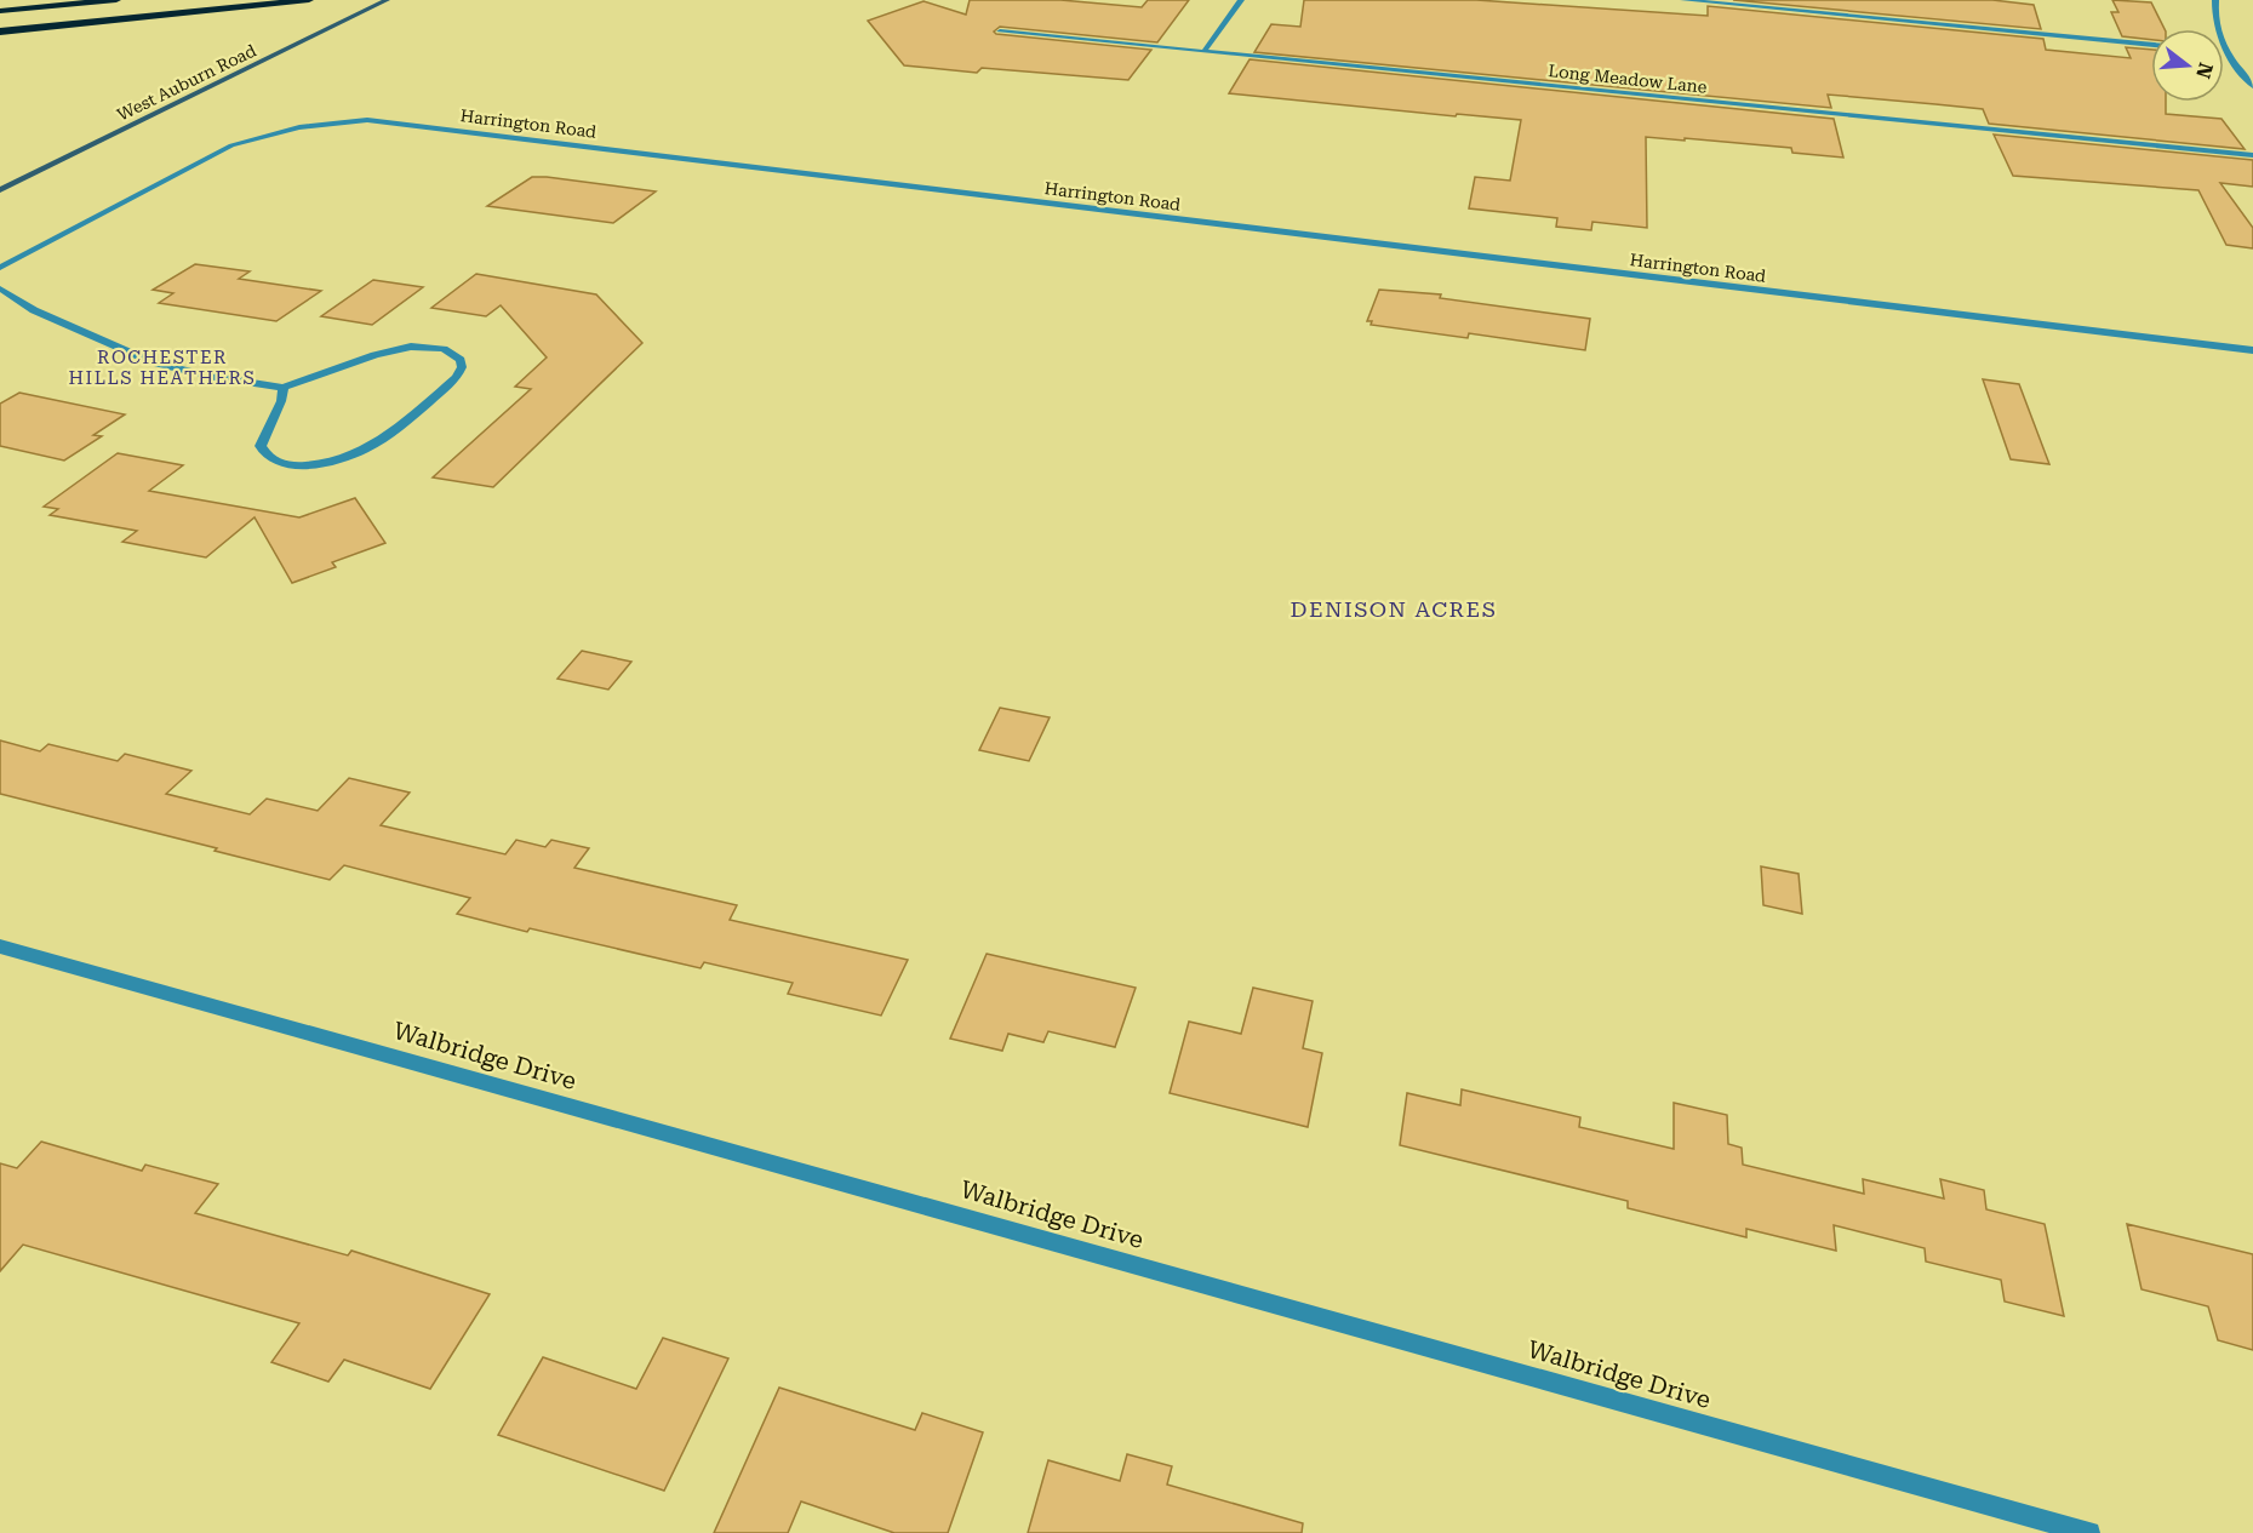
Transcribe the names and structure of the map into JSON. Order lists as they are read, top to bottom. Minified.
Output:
{"streets":{"main road":["West Auburn Road"],"street":["Long Meadow Lane","Harrington Road","Walbridge Drive"]},"districts":["ROCHESTER HILLS HEATHERS","DENISON ACRES"],"north":"right"}
